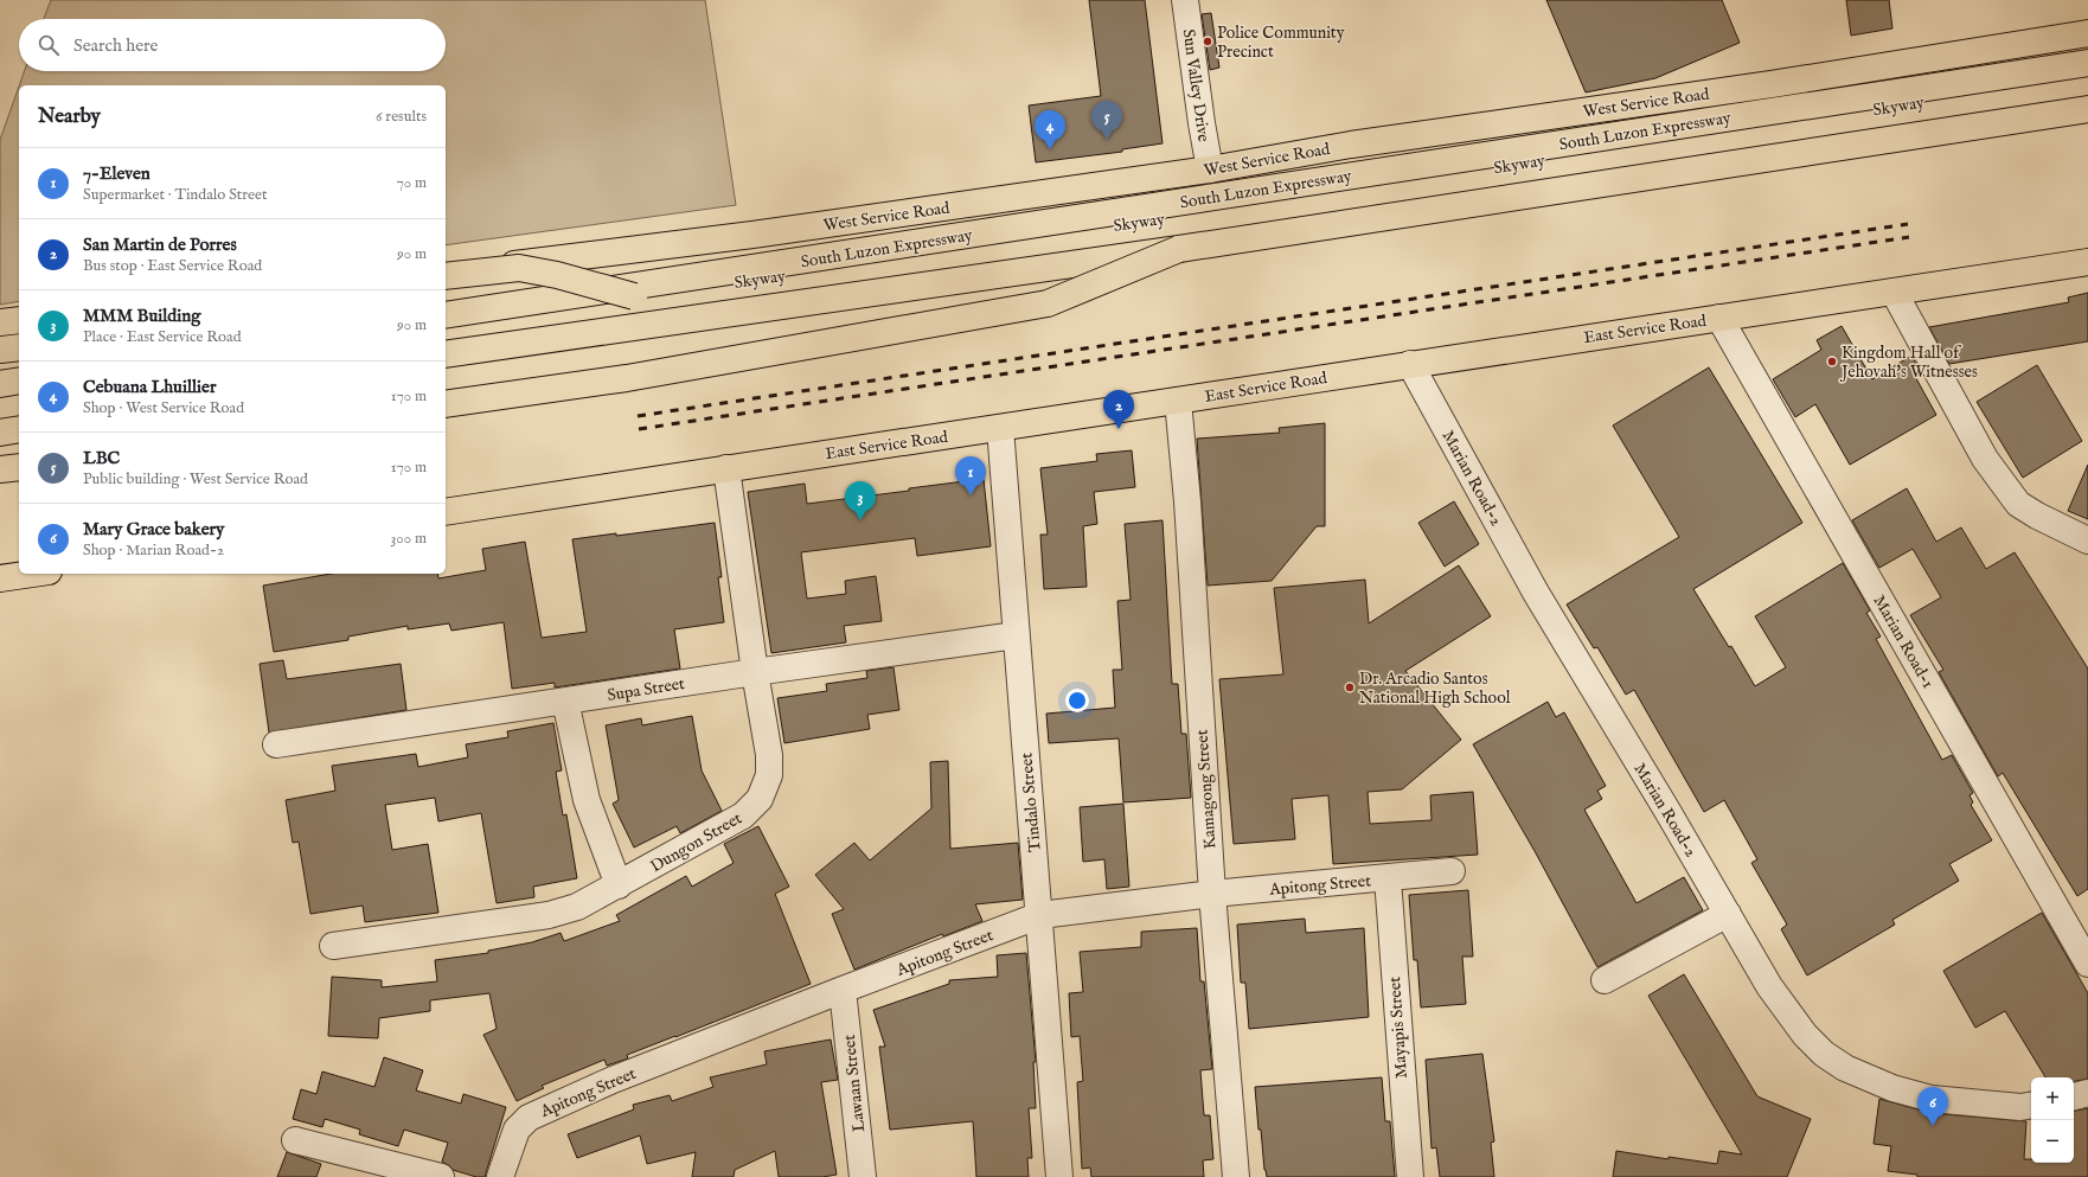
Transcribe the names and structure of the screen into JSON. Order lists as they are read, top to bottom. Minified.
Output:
{"streets":{"main road":["West Service Road","Skyway","South Luzon Expressway","East Service Road"],"street":["Sun Valley Drive","Marian Road-2","Marian Road-1","Supa Street","Kamagong Street","Tindalo Street","Dungon Street","Apitong Street","Mayapis Street","Lawaan Street"]},"crossings":[["Sun Valley Drive","West Service Road"],["East Service Road","Marian Road-2"],["East Service Road","Marian Road-1"],["East Service Road","Kamagong Street"],["East Service Road","Tindalo Street"],["East Service Road","Dungon Street"],["Supa Street","Tindalo Street"],["Supa Street","Dungon Street"],["Kamagong Street","Apitong Street"],["Tindalo Street","Apitong Street"],["Apitong Street","Mayapis Street"],["Apitong Street","Lawaan Street"]],"places":["Police Community Precinct","Kingdom Hall of Jehovah's Witnesses","Dr. Arcadio Santos National High School"],"page":{"search":"Search here","heading":["Nearby","6 results"],"pins":["5","4","2","1","3","6"],"list":[{"mark":"1","name":"7-Eleven","note":"Supermarket · Tindalo Street","value":"70 m"},{"mark":"2","name":"San Martin de Porres","note":"Bus stop · East Service Road","value":"90 m"},{"mark":"3","name":"MMM Building","note":"Place · East Service Road","value":"90 m"},{"mark":"4","name":"Cebuana Lhuillier","note":"Shop · West Service Road","value":"170 m"},{"mark":"5","name":"LBC","note":"Public building · West Service Road","value":"170 m"},{"mark":"6","name":"Mary Grace bakery","note":"Shop · Marian Road-2","value":"300 m"}],"map_buttons":["+","−"]}}
